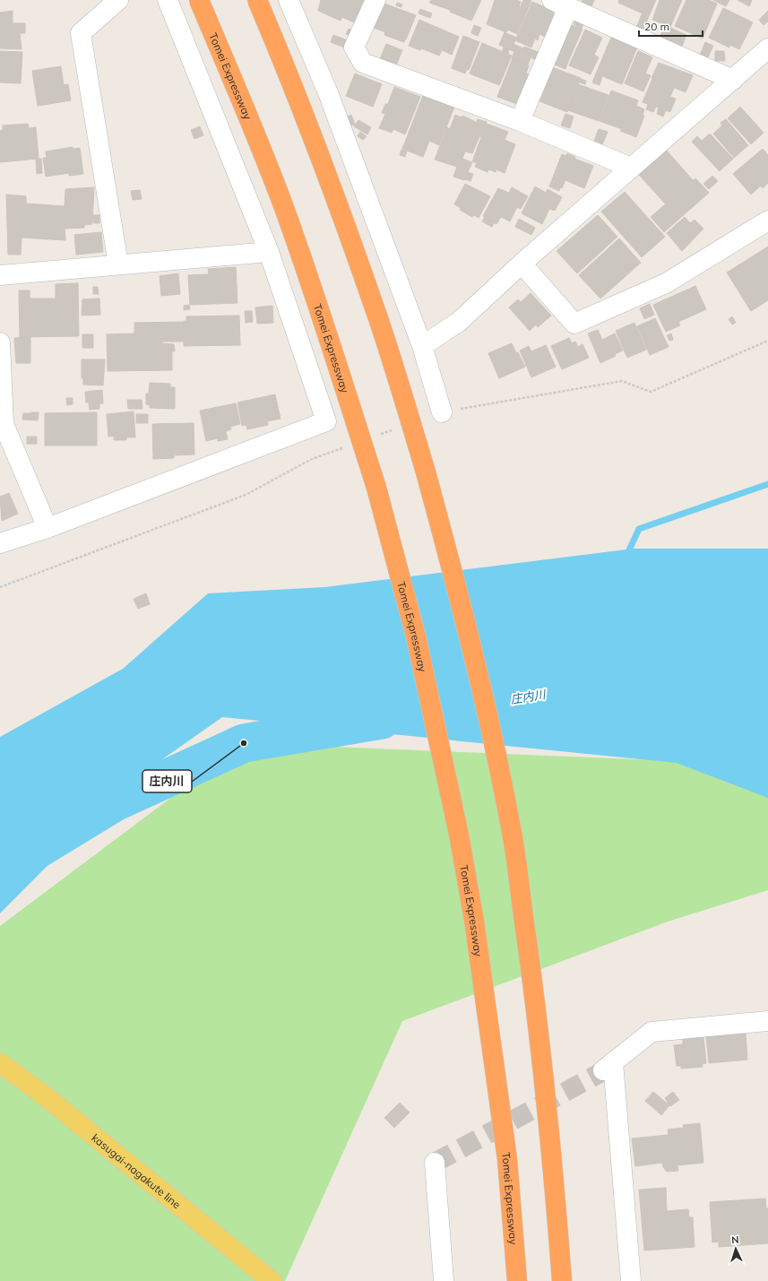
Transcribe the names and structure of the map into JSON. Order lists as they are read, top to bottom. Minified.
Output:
{"streets":{"highway":["Tomei Expressway"],"main road":["kasugai-nagakute line"]},"water":["庄内川"],"places":["庄内川"],"scale_bar":"20 m","north":"top"}
